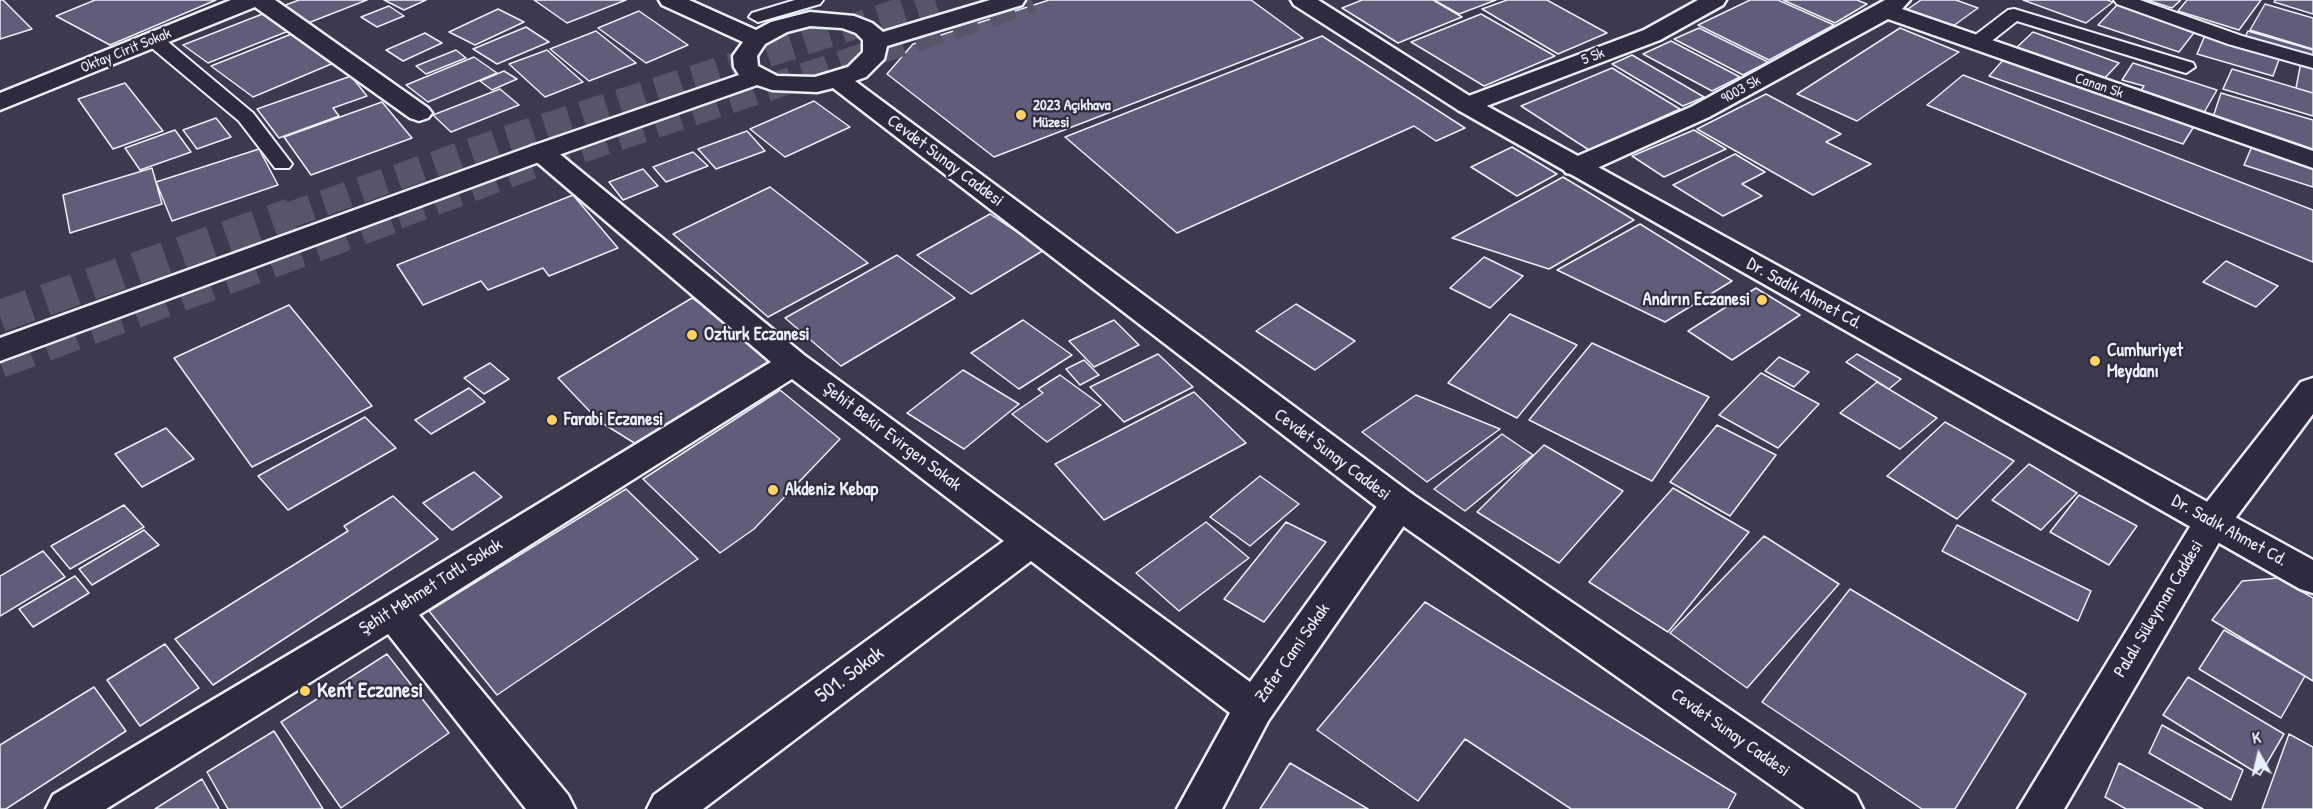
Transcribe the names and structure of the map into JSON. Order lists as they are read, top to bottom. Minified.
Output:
{"streets":{"street":["Oktay Cirit Sokak","5 Sk","Canan Sk","9003 Sk","Cevdet Sunay Caddesi","Dr. Sadık Ahmet Cd.","Şehit Bekir Evirgen Sokak","Şehit Mehmet Tatlı Sokak","Palalı Süleyman Caddesi","Zafer Cami Sokak","501. Sokak"]},"crossings":[["5 Sk","Dr. Sadık Ahmet Cd."],["Canan Sk","9003 Sk"],["9003 Sk","Dr. Sadık Ahmet Cd."],["Cevdet Sunay Caddesi","Zafer Cami Sokak"],["Dr. Sadık Ahmet Cd.","Palalı Süleyman Caddesi"],["Şehit Bekir Evirgen Sokak","Şehit Mehmet Tatlı Sokak"],["Şehit Bekir Evirgen Sokak","Zafer Cami Sokak"],["Şehit Bekir Evirgen Sokak","501. Sokak"]],"places":["2023 Açıkhava Müzesi","Andırın Eczanesi","Ozturk Eczanesi","Cumhuriyet Meydanı","Farabi Eczanesi","Akdeniz Kebap","Kent Eczanesi"],"north":"top"}
